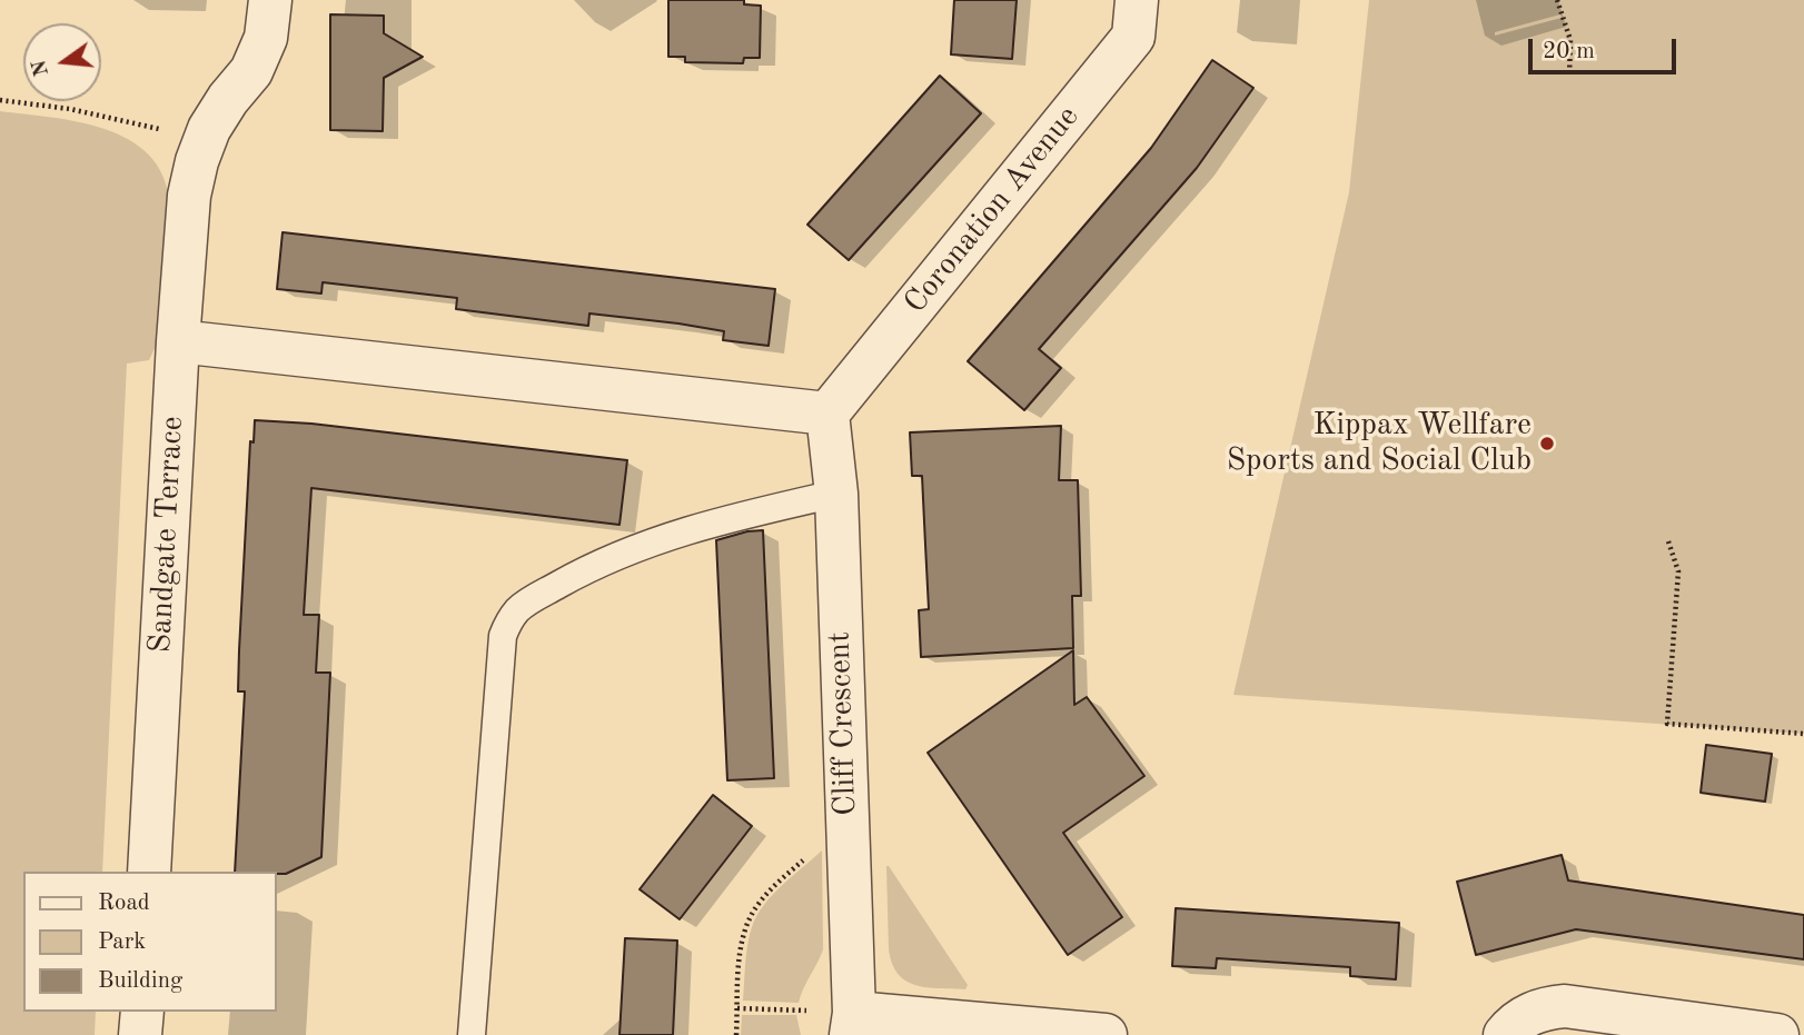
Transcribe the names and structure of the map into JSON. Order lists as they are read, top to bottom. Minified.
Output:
{"streets":{"street":["Coronation Avenue","Sandgate Terrace","Cliff Crescent"]},"crossings":[["Coronation Avenue","Cliff Crescent"]],"places":["Kippax Wellfare Sports and Social Club"],"legend":["Road","Park","Building"],"scale_bar":"20 m","north":"left"}
